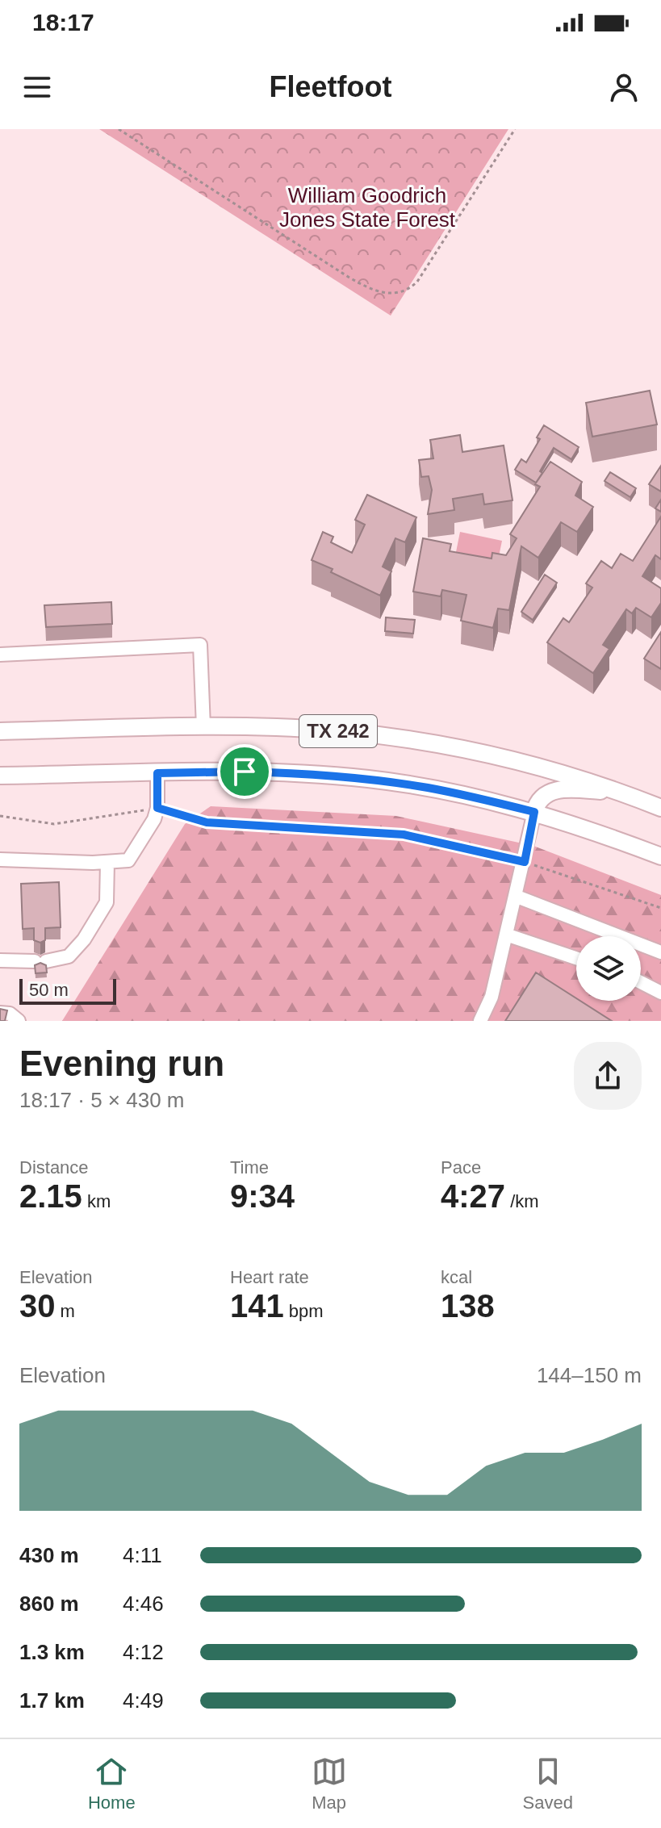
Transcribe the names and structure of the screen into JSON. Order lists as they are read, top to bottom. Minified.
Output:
{"streets":{"main road":["TX 242"]},"parks":["William Goodrich Jones State Forest"],"scale_bar":"50 m","page":{"status":"18:17","header":"Fleetfoot","scale":"50 m","heading":["Evening run","18:17 · 5 × 430 m"],"stats":[["Distance","2.15 km"],["Time","9:34"],["Pace","4:27 /km"],["Elevation","30 m"],["Heart rate","141 bpm"],["kcal","138"]],"chart":["Elevation","144–150 m"],"list":[{"name":"430 m","note":"4:11"},{"name":"860 m","note":"4:46"},{"name":"1.3 km","note":"4:12"},{"name":"1.7 km","note":"4:49"}],"tabs":["Home","Map","Saved"]}}
